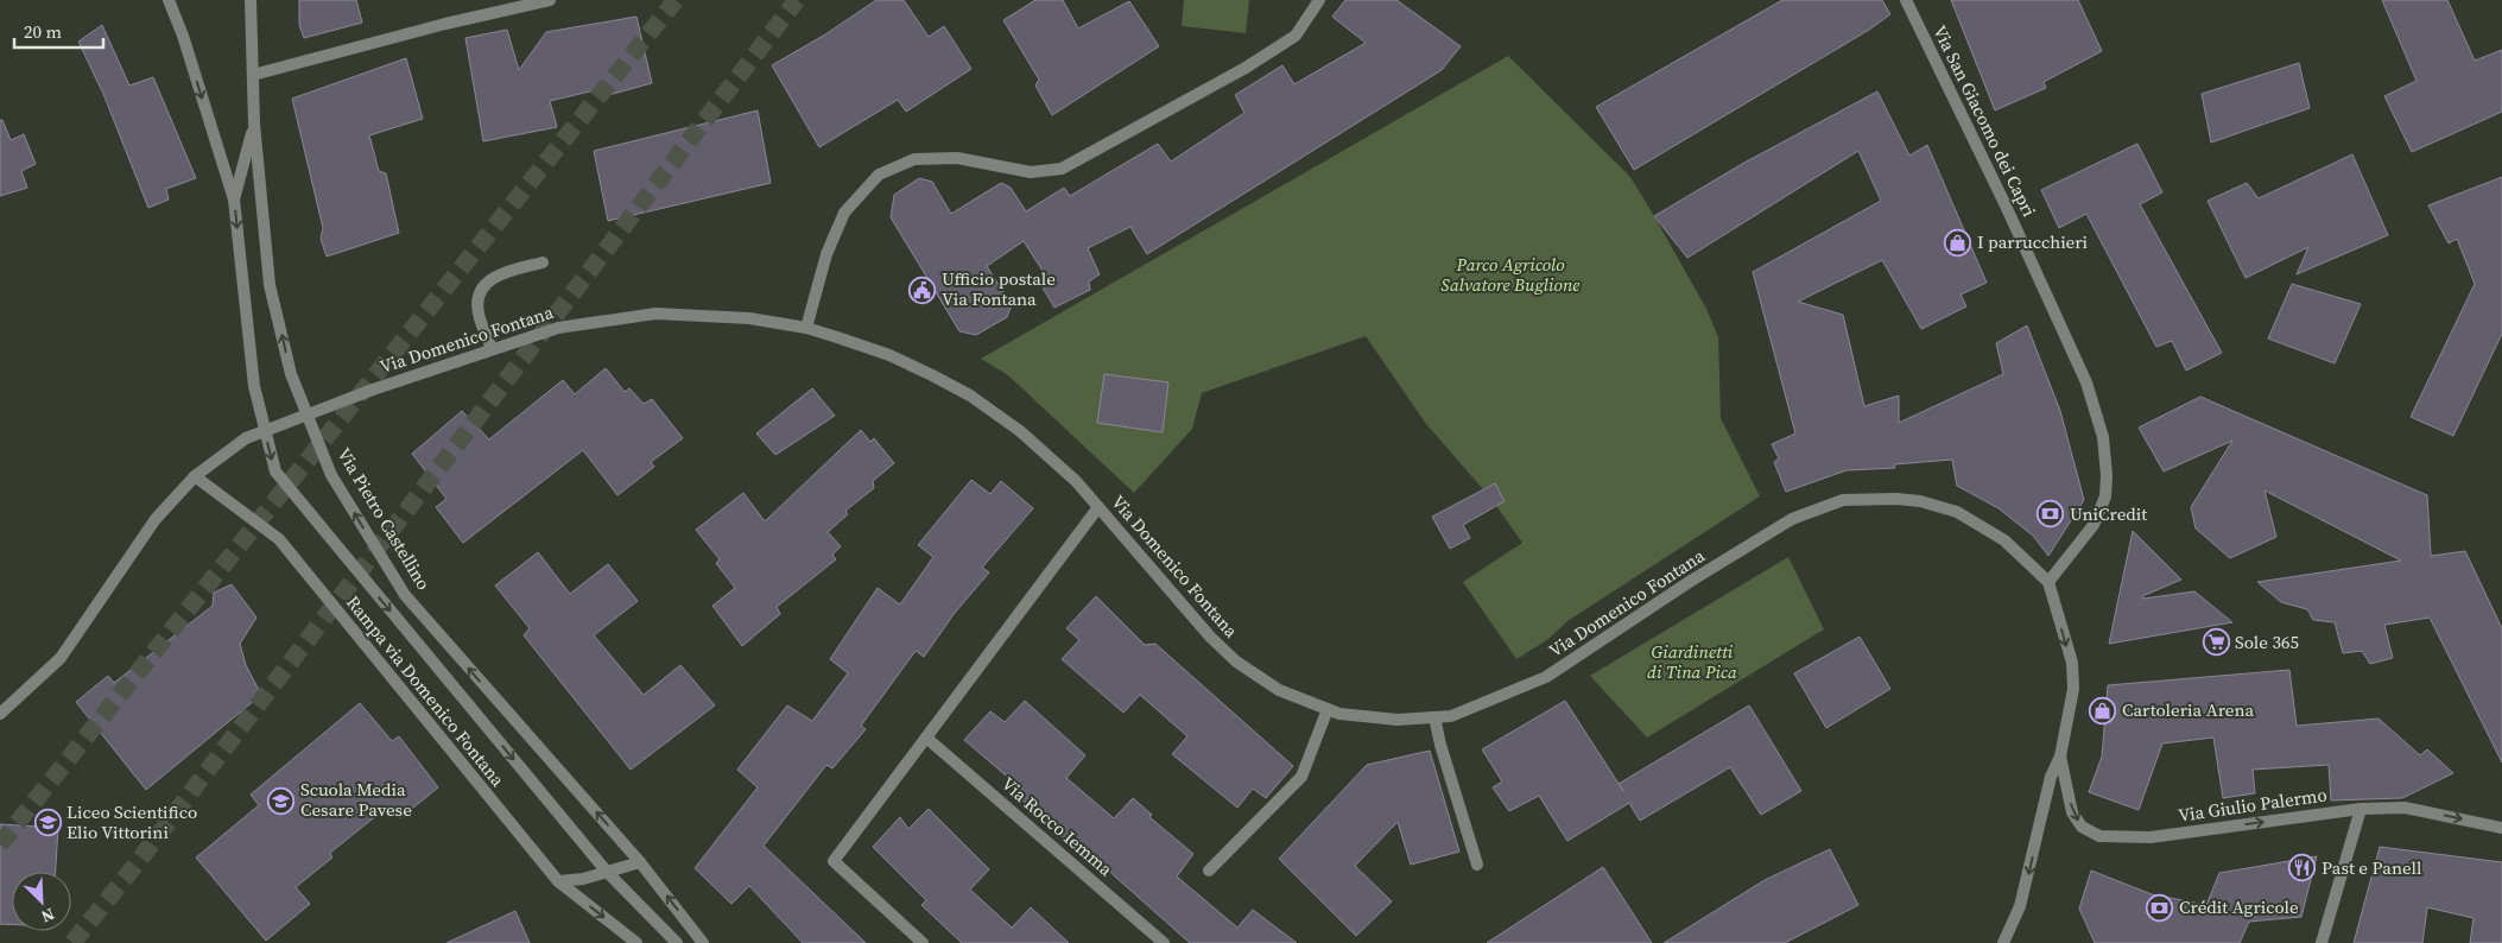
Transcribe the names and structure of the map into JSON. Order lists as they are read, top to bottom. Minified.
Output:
{"streets":{"street":["Via San Giacomo dei Capri","Via Domenico Fontana","Via Pietro Castellino","Rampa via Domenico Fontana","Via Giulio Palermo","Via Rocco Iemma"]},"crossings":[["Via San Giacomo dei Capri","Via Domenico Fontana"],["Via Domenico Fontana","Rampa via Domenico Fontana"]],"one_way":["Via Giulio Palermo"],"parks":["Parco Agricolo Salvatore Buglione","Giardinetti di Tina Pica"],"places":{"shop":["I parrucchieri","Cartoleria Arena"],"public building":["Ufficio postale Via Fontana"],"bank":["UniCredit","Crédit Agricole"],"supermarket":["Sole 365"],"school or university":["Scuola Media Cesare Pavese","Liceo Scientifico Elio Vittorini"],"restaurant":["Past e Panell"]},"scale_bar":"20 m","north":"bottom right"}
